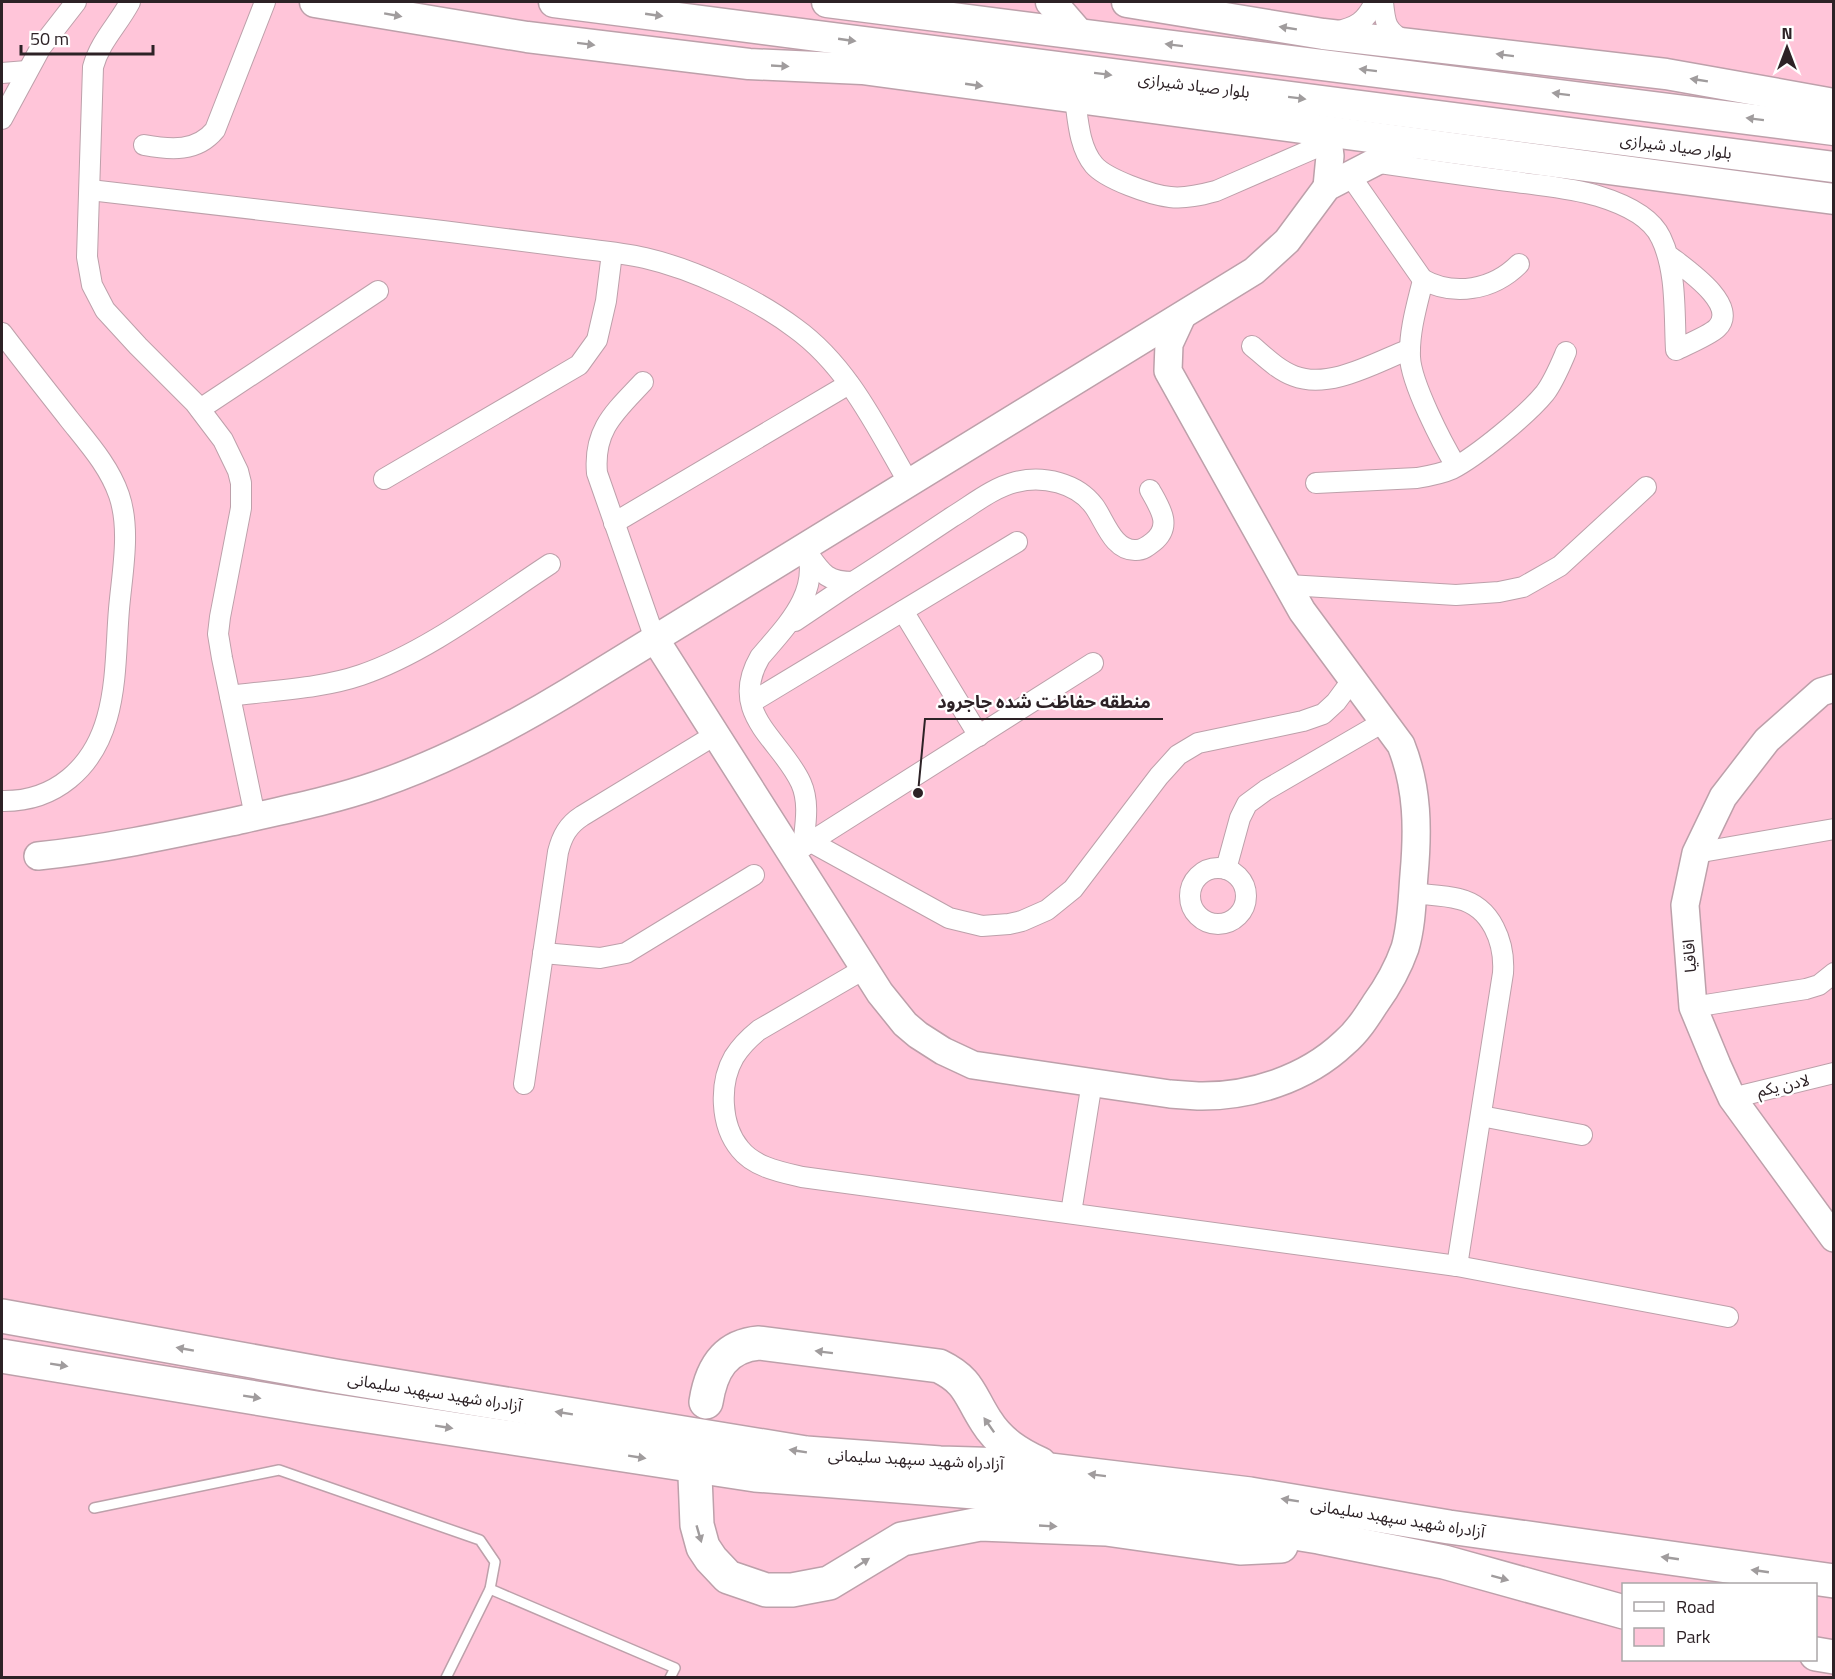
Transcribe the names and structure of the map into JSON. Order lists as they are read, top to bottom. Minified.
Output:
{"streets":{"highway":["آزادراه شهید سپهبد سلیمانی"],"main road":["بلوار صیاد شیرازی","اقاقیا"],"street":["لادن یکم"]},"crossings":[["اقاقیا","لادن یکم"]],"places":["منطقه حفاظت شده جاجرود"],"legend":["Road","Park"],"scale_bar":"50 m","north":"top"}
